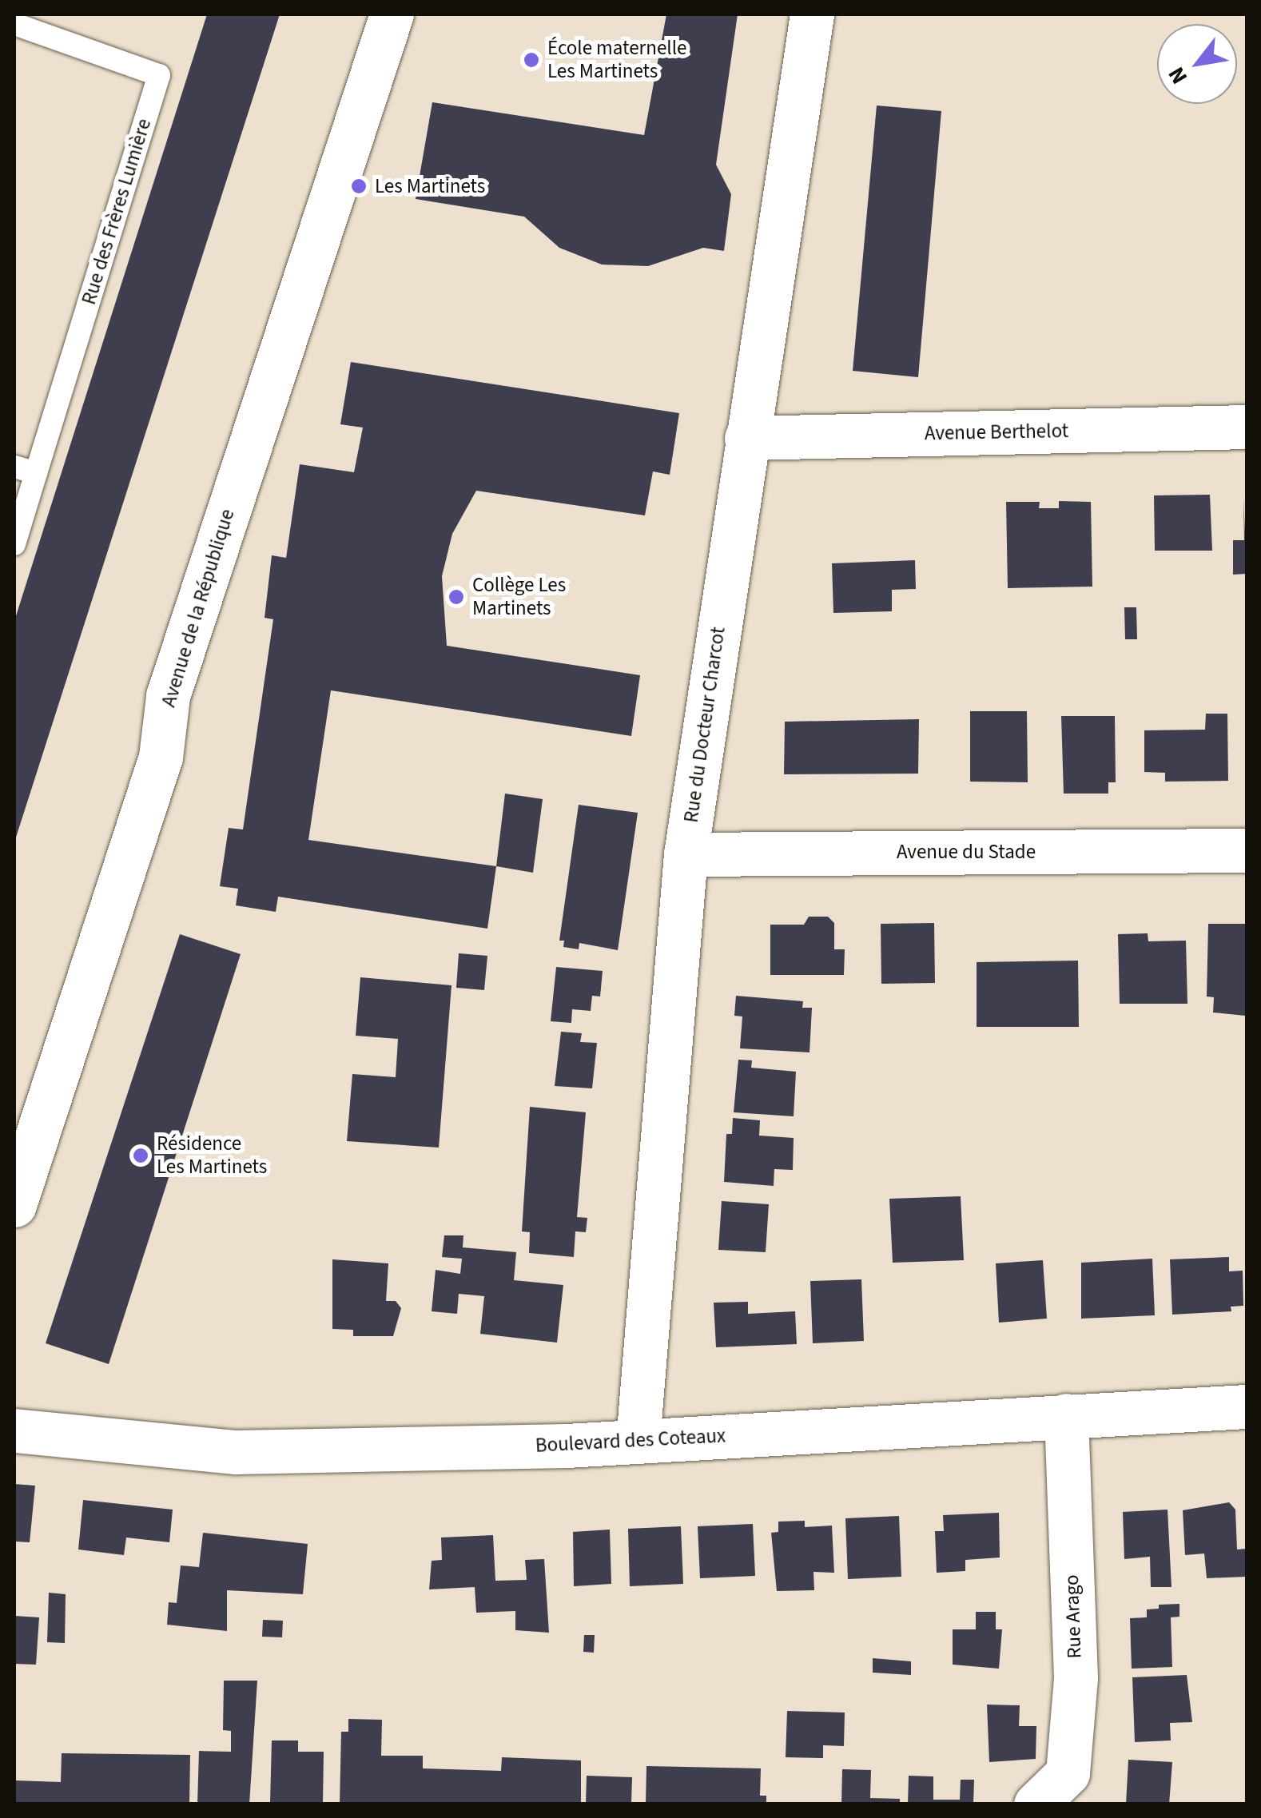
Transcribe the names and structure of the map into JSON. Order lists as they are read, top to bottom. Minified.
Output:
{"streets":{"street":["Avenue Berthelot","Avenue de la République","Rue du Docteur Charcot","Avenue du Stade","Boulevard des Coteaux","Rue Arago"],"lane":["Rue des Frères Lumière"]},"crossings":[["Avenue Berthelot","Rue du Docteur Charcot"],["Rue du Docteur Charcot","Avenue du Stade"],["Rue du Docteur Charcot","Boulevard des Coteaux"],["Boulevard des Coteaux","Rue Arago"]],"places":["École maternelle Les Martinets","Les Martinets","Collège Les Martinets","Résidence Les Martinets"],"north":"bottom left"}
